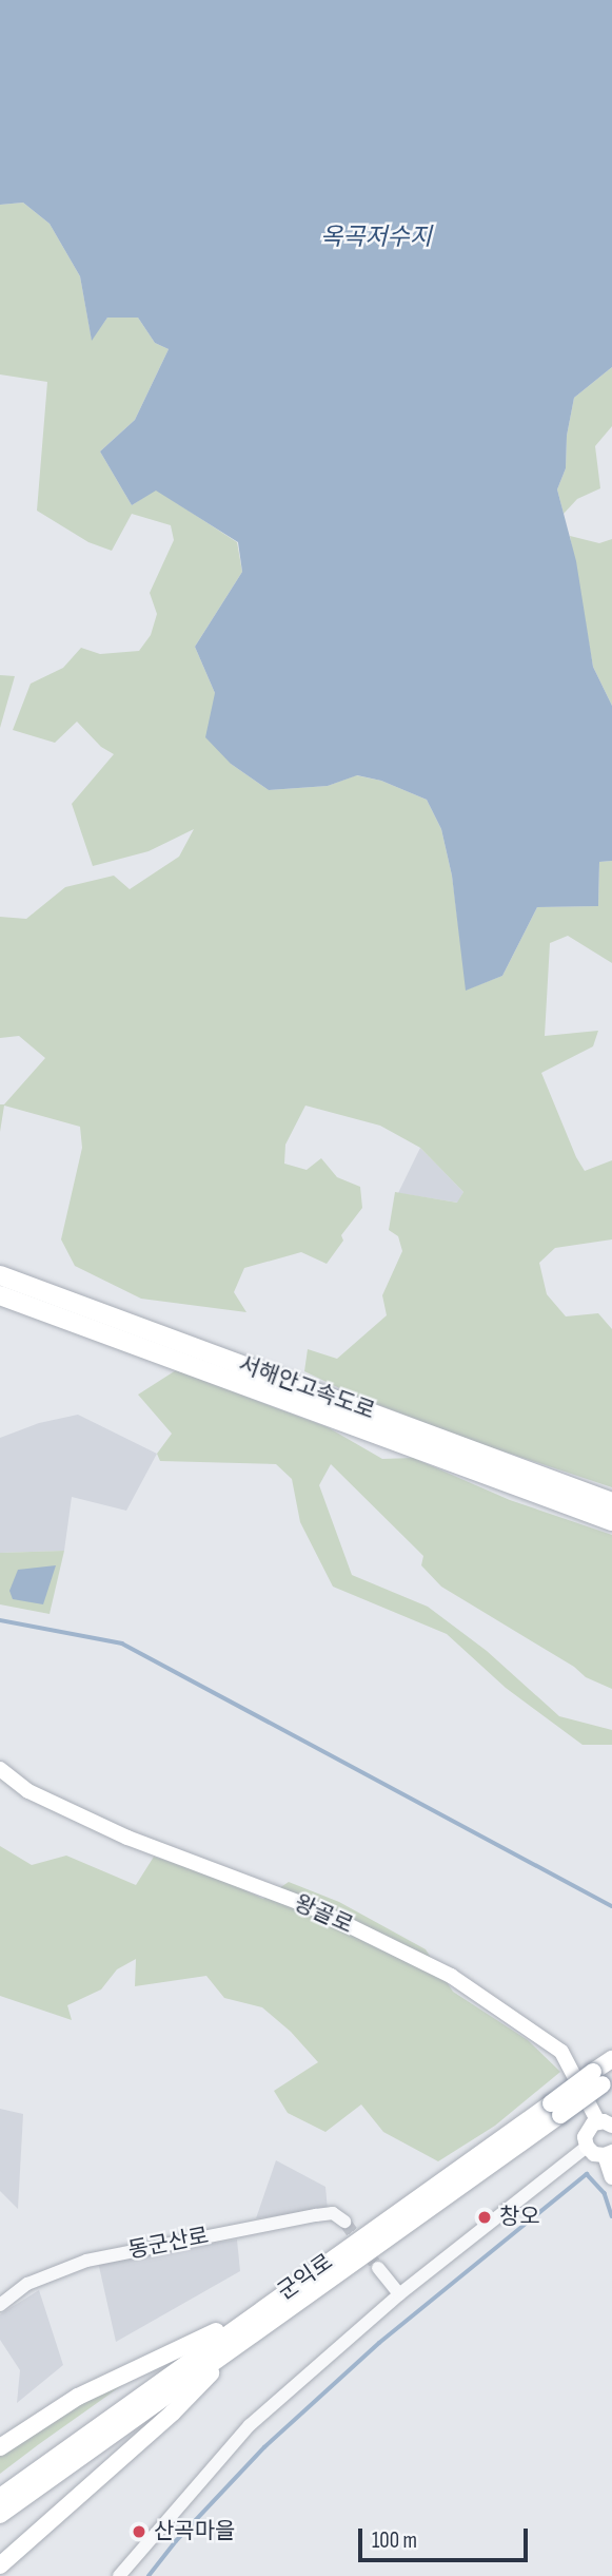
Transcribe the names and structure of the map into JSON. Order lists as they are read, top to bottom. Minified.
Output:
{"streets":{"highway":["서해안고속도로","군익로"],"main road":["왕골로"],"street":["동군산로"]},"water":["옥곡저수지"],"places":["창오","산곡마을"],"scale_bar":"100 m"}
